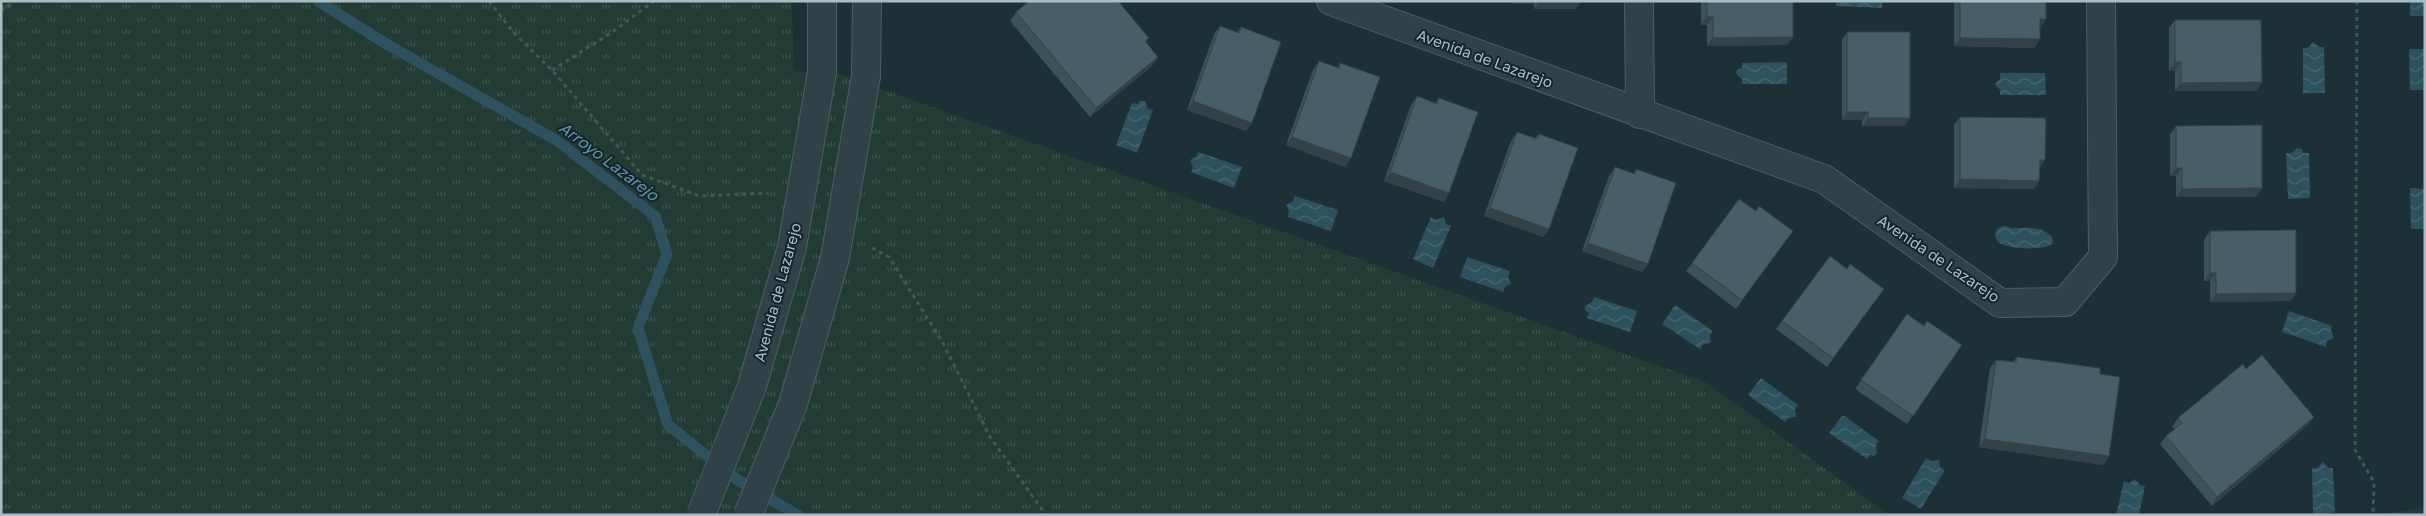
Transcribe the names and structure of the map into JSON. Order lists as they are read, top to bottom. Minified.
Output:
{"streets":{"street":["Avenida de Lazarejo"]},"water":["Arroyo Lazarejo"]}
